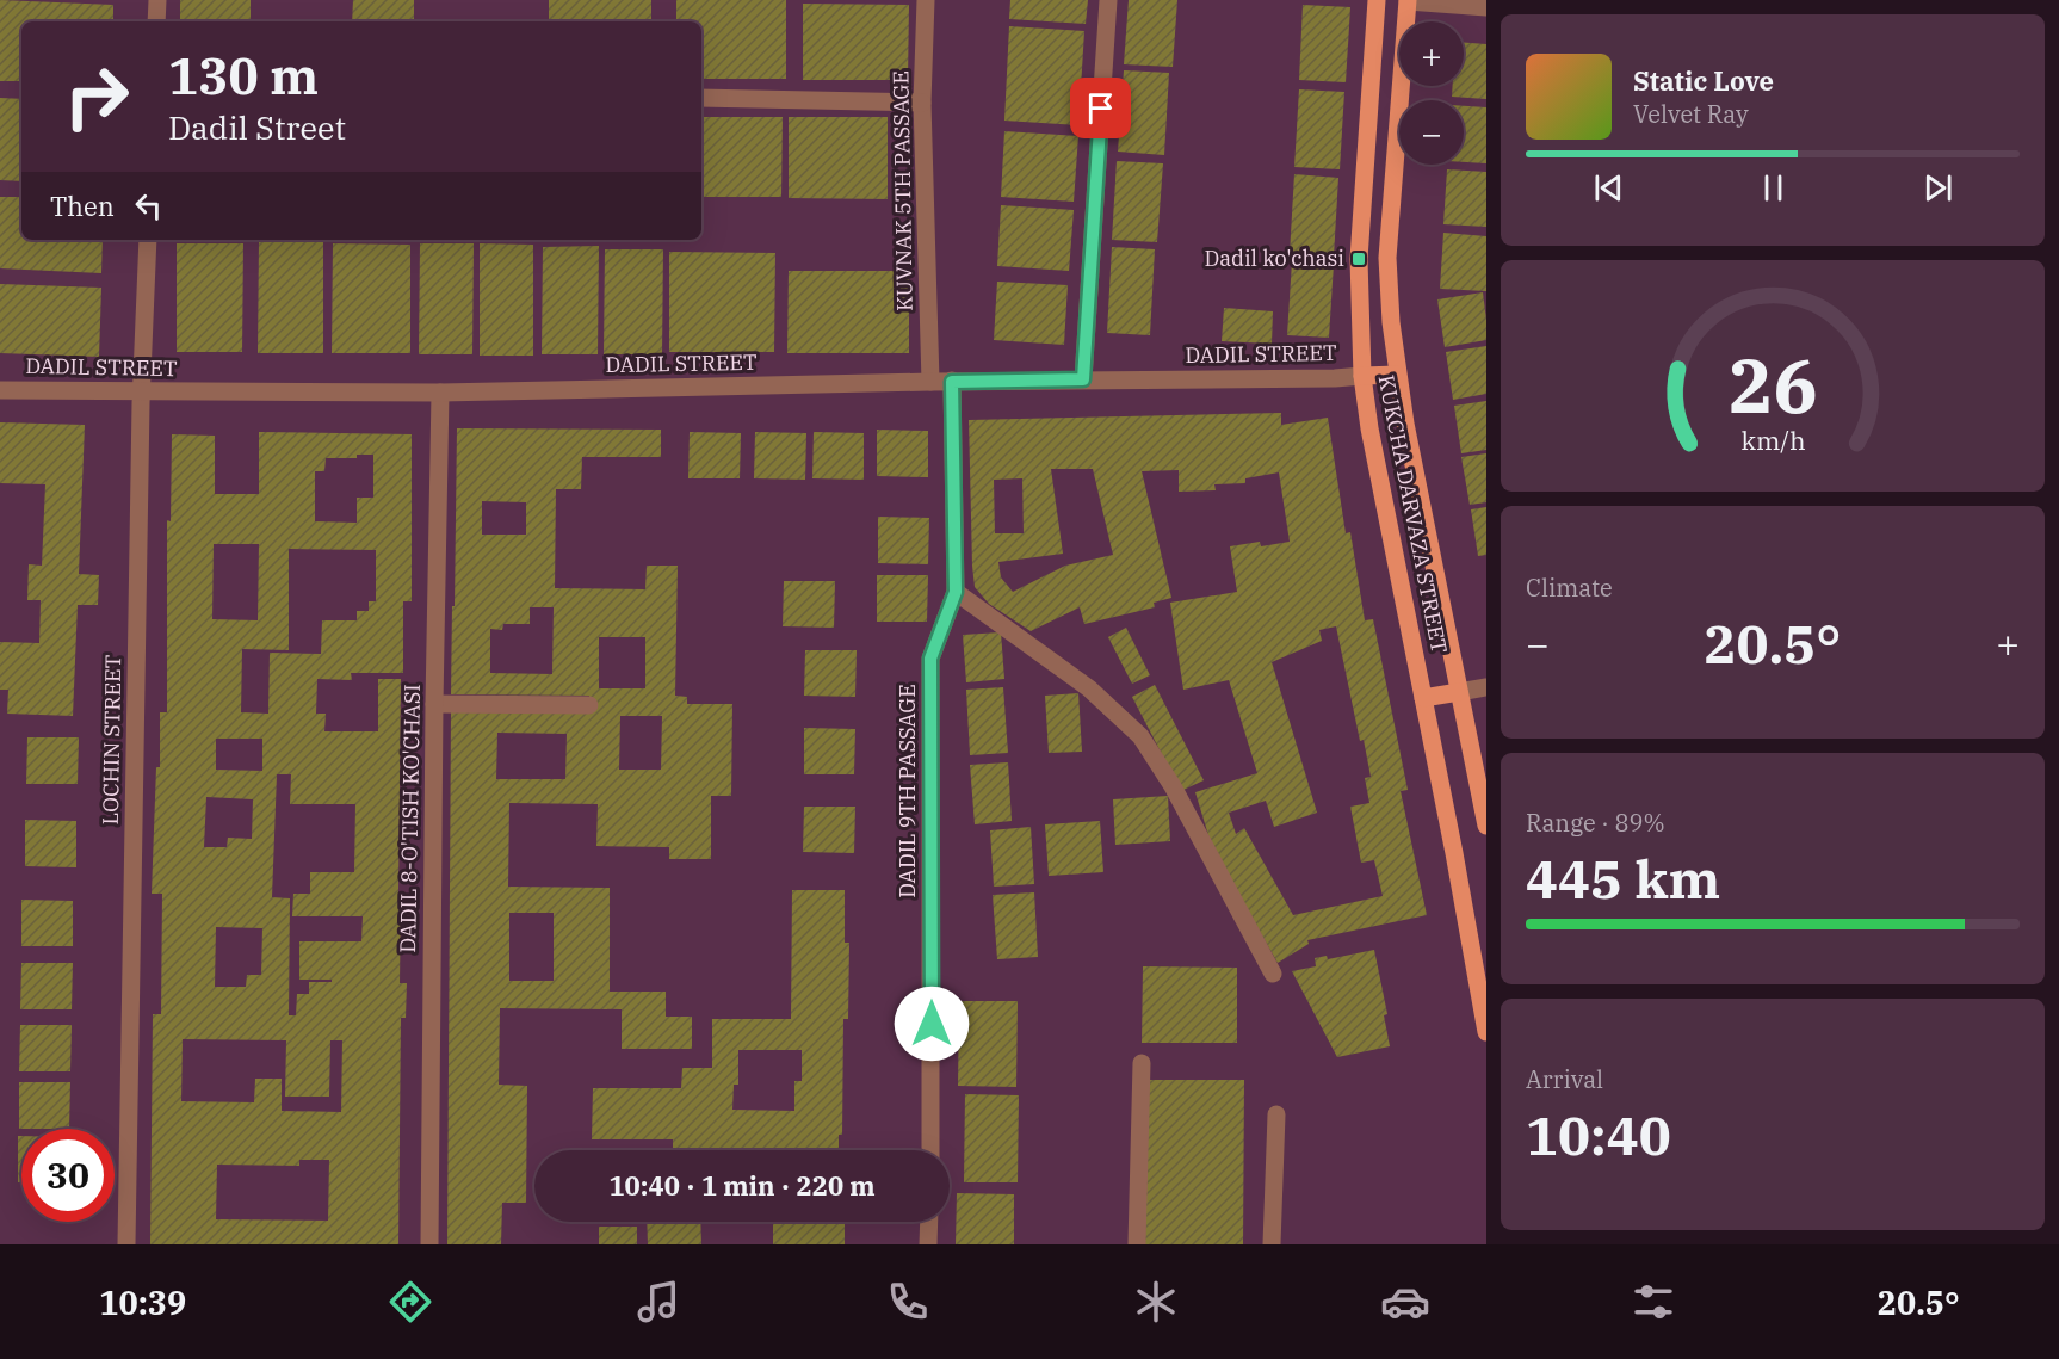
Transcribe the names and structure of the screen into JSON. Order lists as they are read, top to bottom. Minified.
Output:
{"streets":{"main road":["KUKCHA DARVAZA STREET"],"street":["KUVNAK 5TH PASSAGE","DADIL STREET","LOCHIN STREET","DADIL 9TH PASSAGE","DADIL 8-O'TISH KO'CHASI"]},"crossings":[["KUVNAK 5TH PASSAGE","DADIL STREET"],["DADIL STREET","KUKCHA DARVAZA STREET"],["DADIL STREET","LOCHIN STREET"],["DADIL STREET","DADIL 9TH PASSAGE"],["DADIL STREET","DADIL 8-O'TISH KO'CHASI"]],"places":{"transit":["Dadil ko'chasi"]},"page":{"map_buttons":["+","−"],"turn":["130 m","Dadil Street"],"song":["Static Love","Velvet Ray"],"then":"Then","tile":["Climate",["Range · 89%","445 km"],["Arrival","10:40"]],"heat":["−","20.5°","+"],"limit":"30","trip":"10:40 · 1 min · 220 m","tabs":["10:39","20.5°"],"gauge":["26","km/h"]}}
